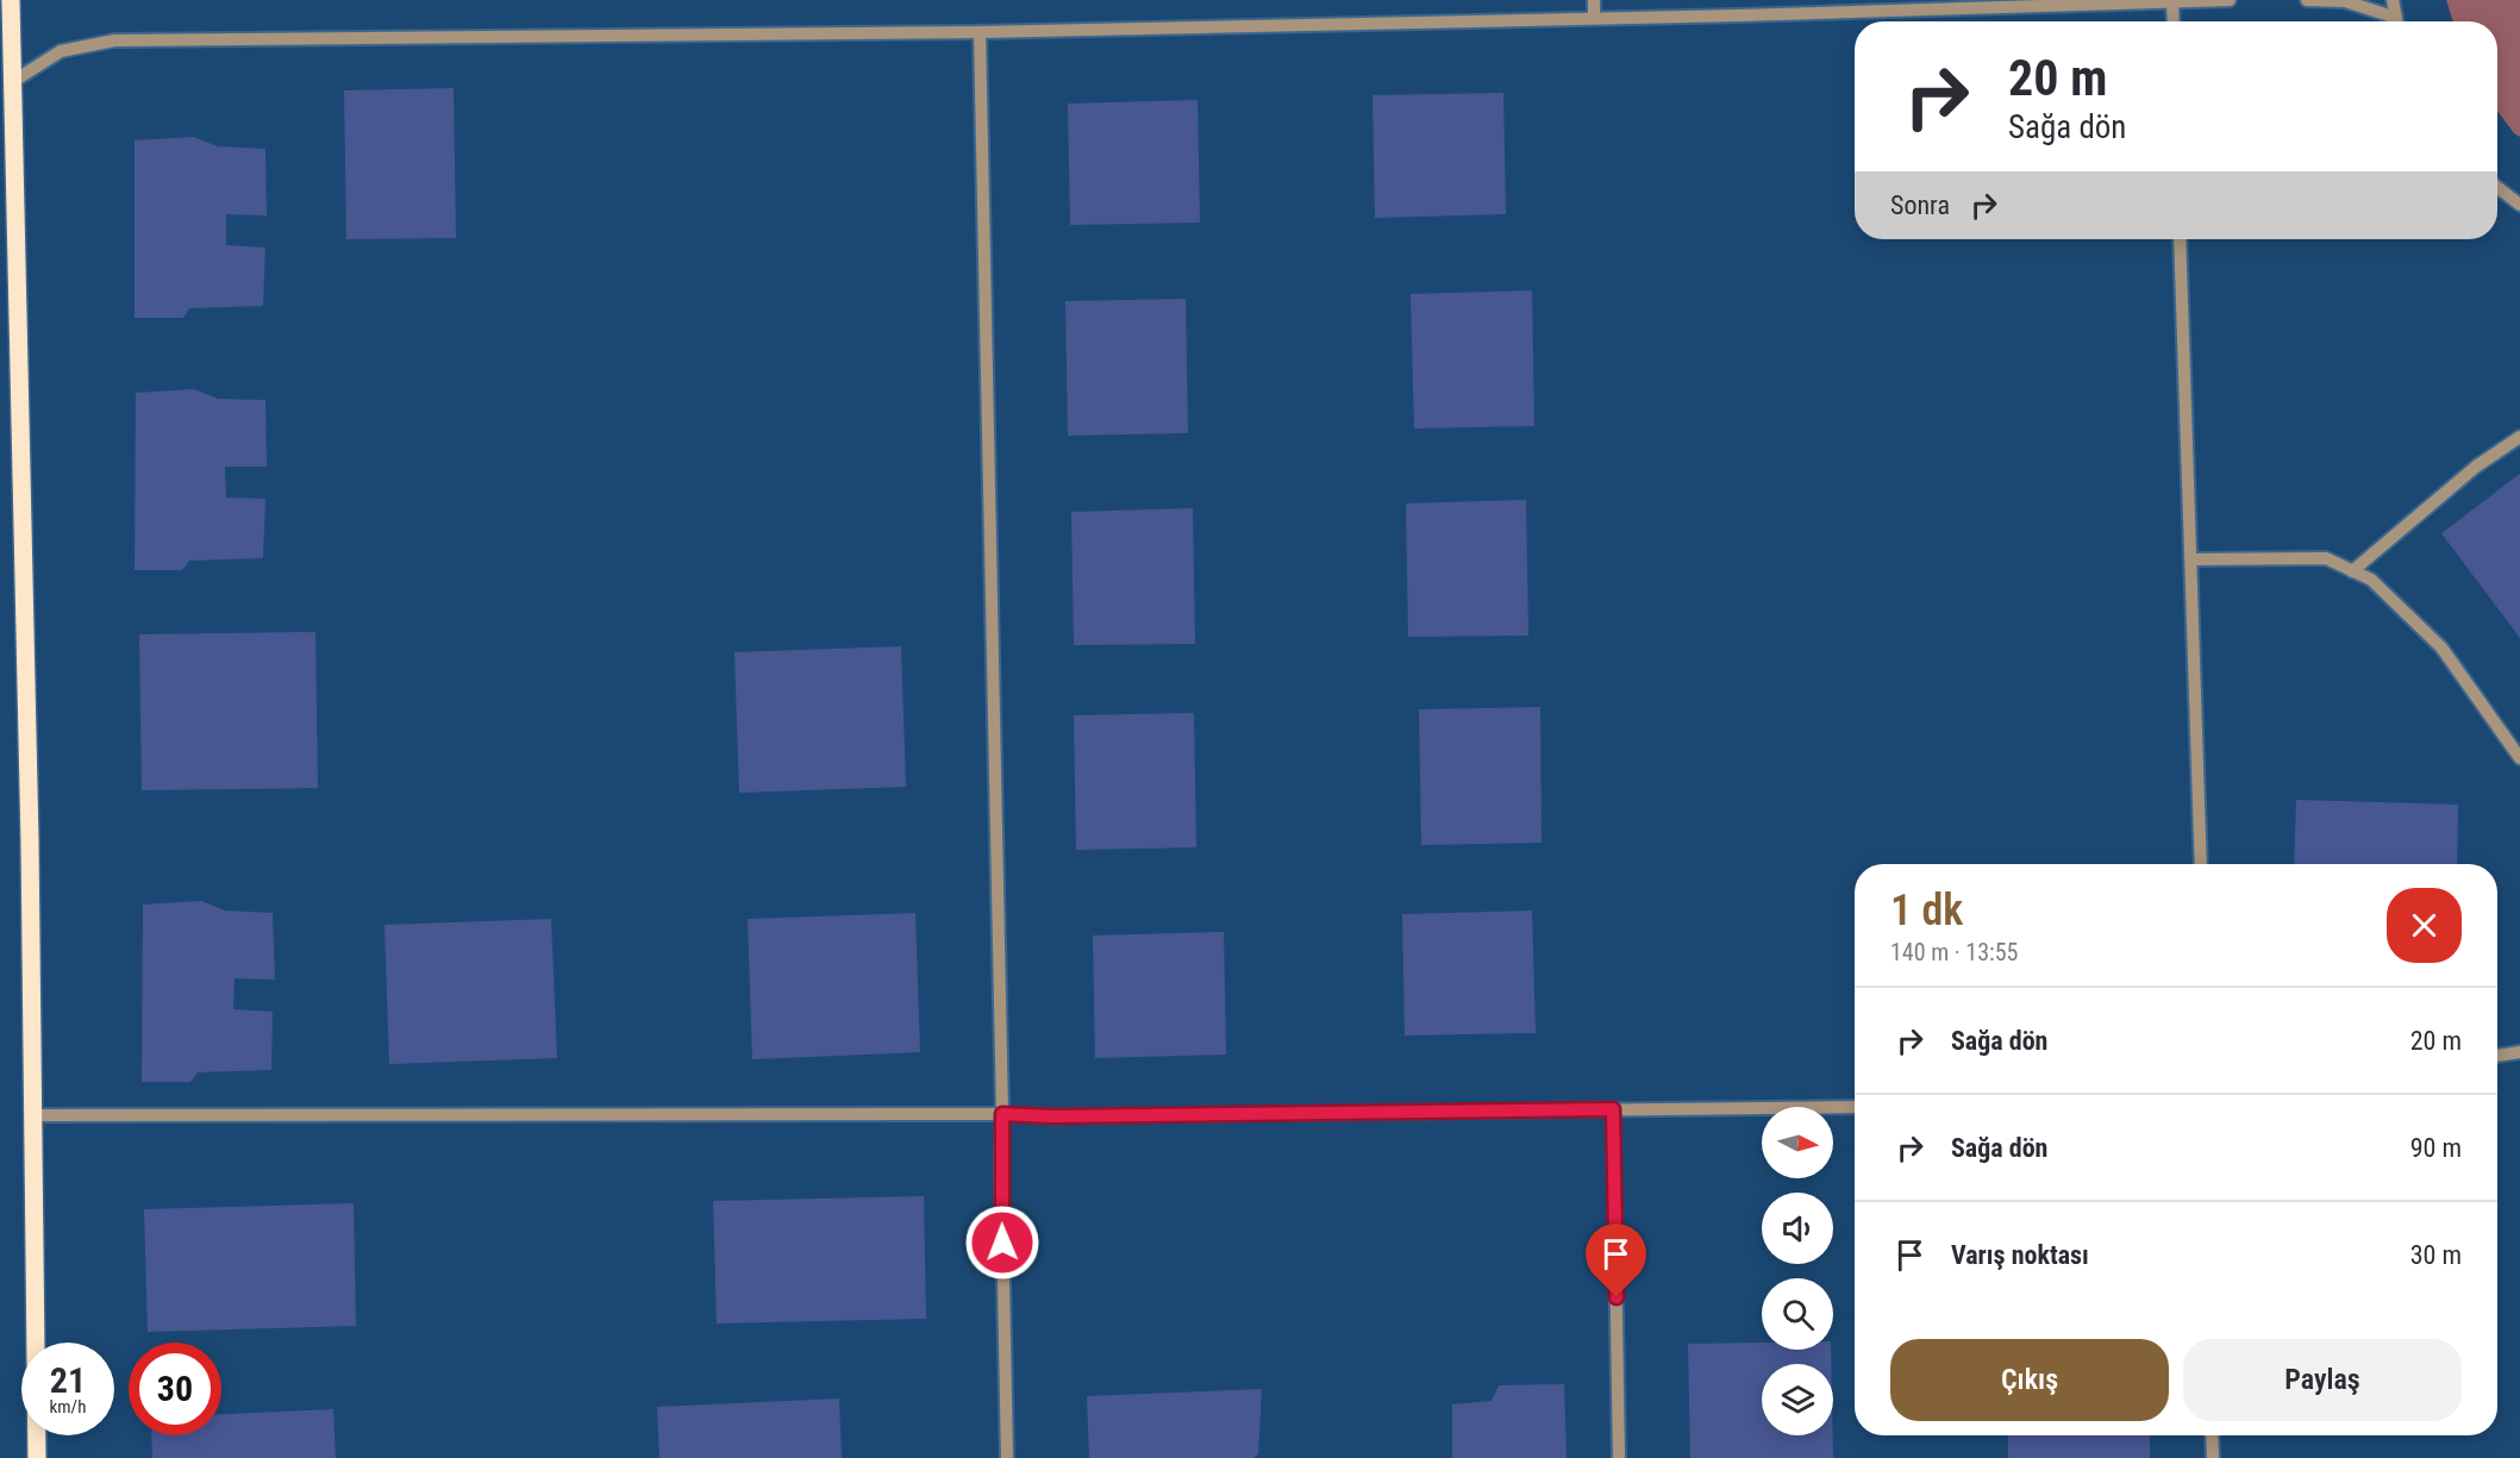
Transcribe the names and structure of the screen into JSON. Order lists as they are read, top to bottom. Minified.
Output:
{"north":"right","page":{"turn":["20 m","Sağa dön"],"then":"Sonra","heading":["1 dk","140 m · 13:55"],"list":[{"name":"Sağa dön","value":"20 m"},{"name":"Sağa dön","value":"90 m"},{"name":"Varış noktası","value":"30 m"}],"buttons":["Çıkış","Paylaş"],"speed":"21 km/h","limit":"30"}}
